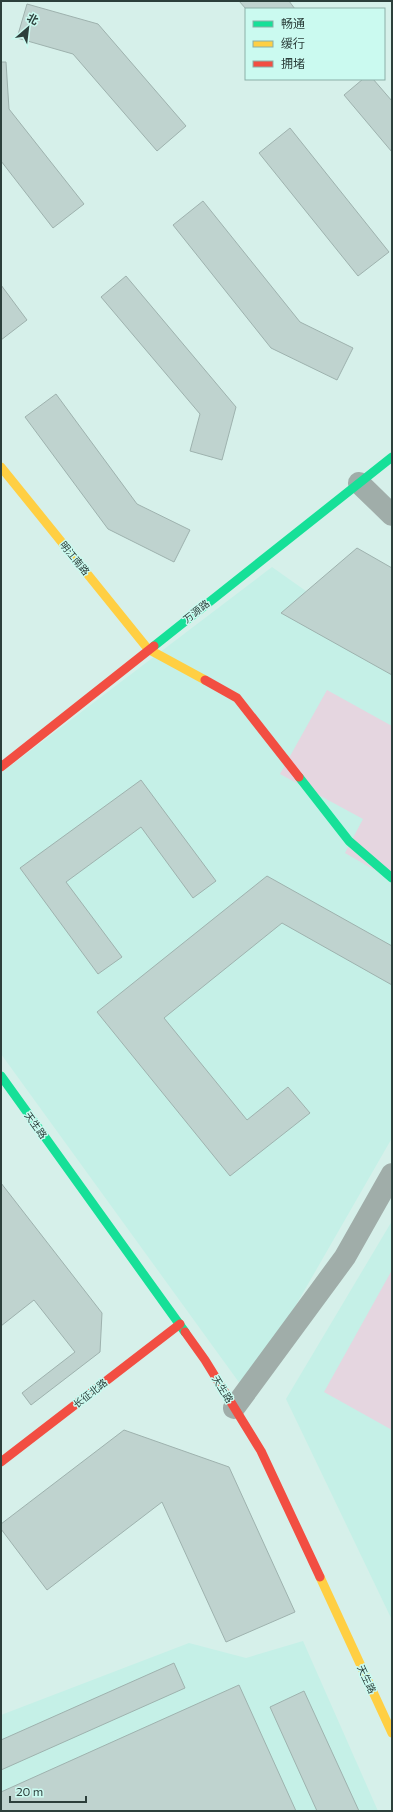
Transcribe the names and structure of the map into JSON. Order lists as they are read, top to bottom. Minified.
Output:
{"streets":{"street":["明江南路","万源路","天生路","长征北路"]},"crossings":[["明江南路","万源路"],["天生路","长征北路"]],"legend":["畅通","缓行","拥堵"],"scale_bar":"20 m","north":"top right"}
